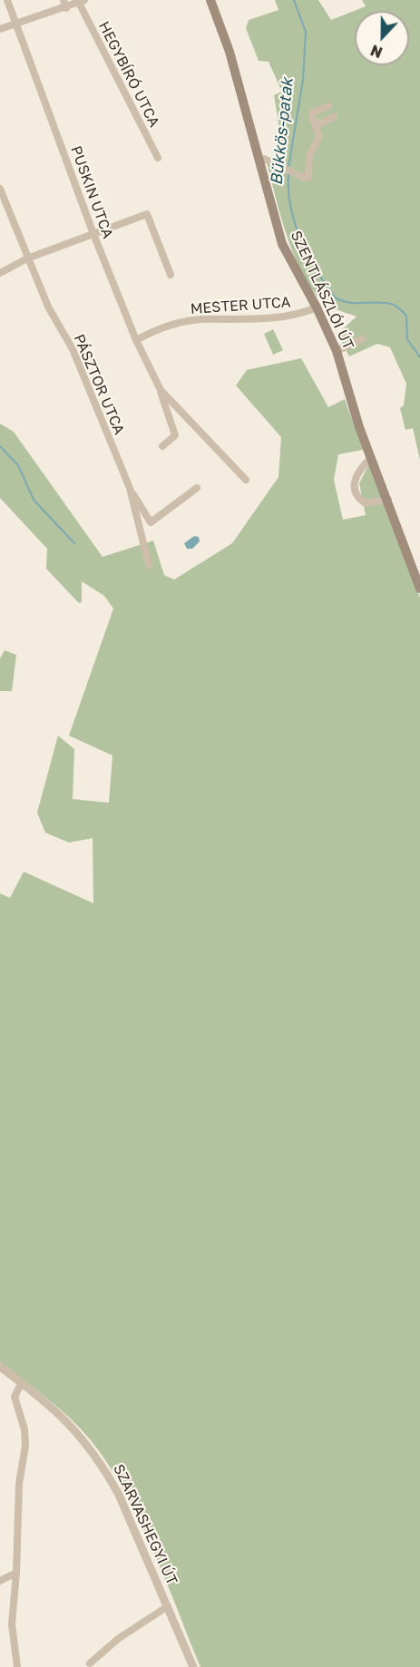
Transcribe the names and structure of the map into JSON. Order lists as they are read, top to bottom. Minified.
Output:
{"streets":{"main road":["SZENTLÁSZLÓI ÚT"],"street":["HEGYBÍRÓ UTCA","PUSKIN UTCA","MESTER UTCA","PÁSZTOR UTCA","SZARVASHEGYI ÚT"]},"crossings":[["PUSKIN UTCA","MESTER UTCA"],["SZENTLÁSZLÓI ÚT","MESTER UTCA"]],"water":["Bükkös-patak"],"north":"bottom"}
